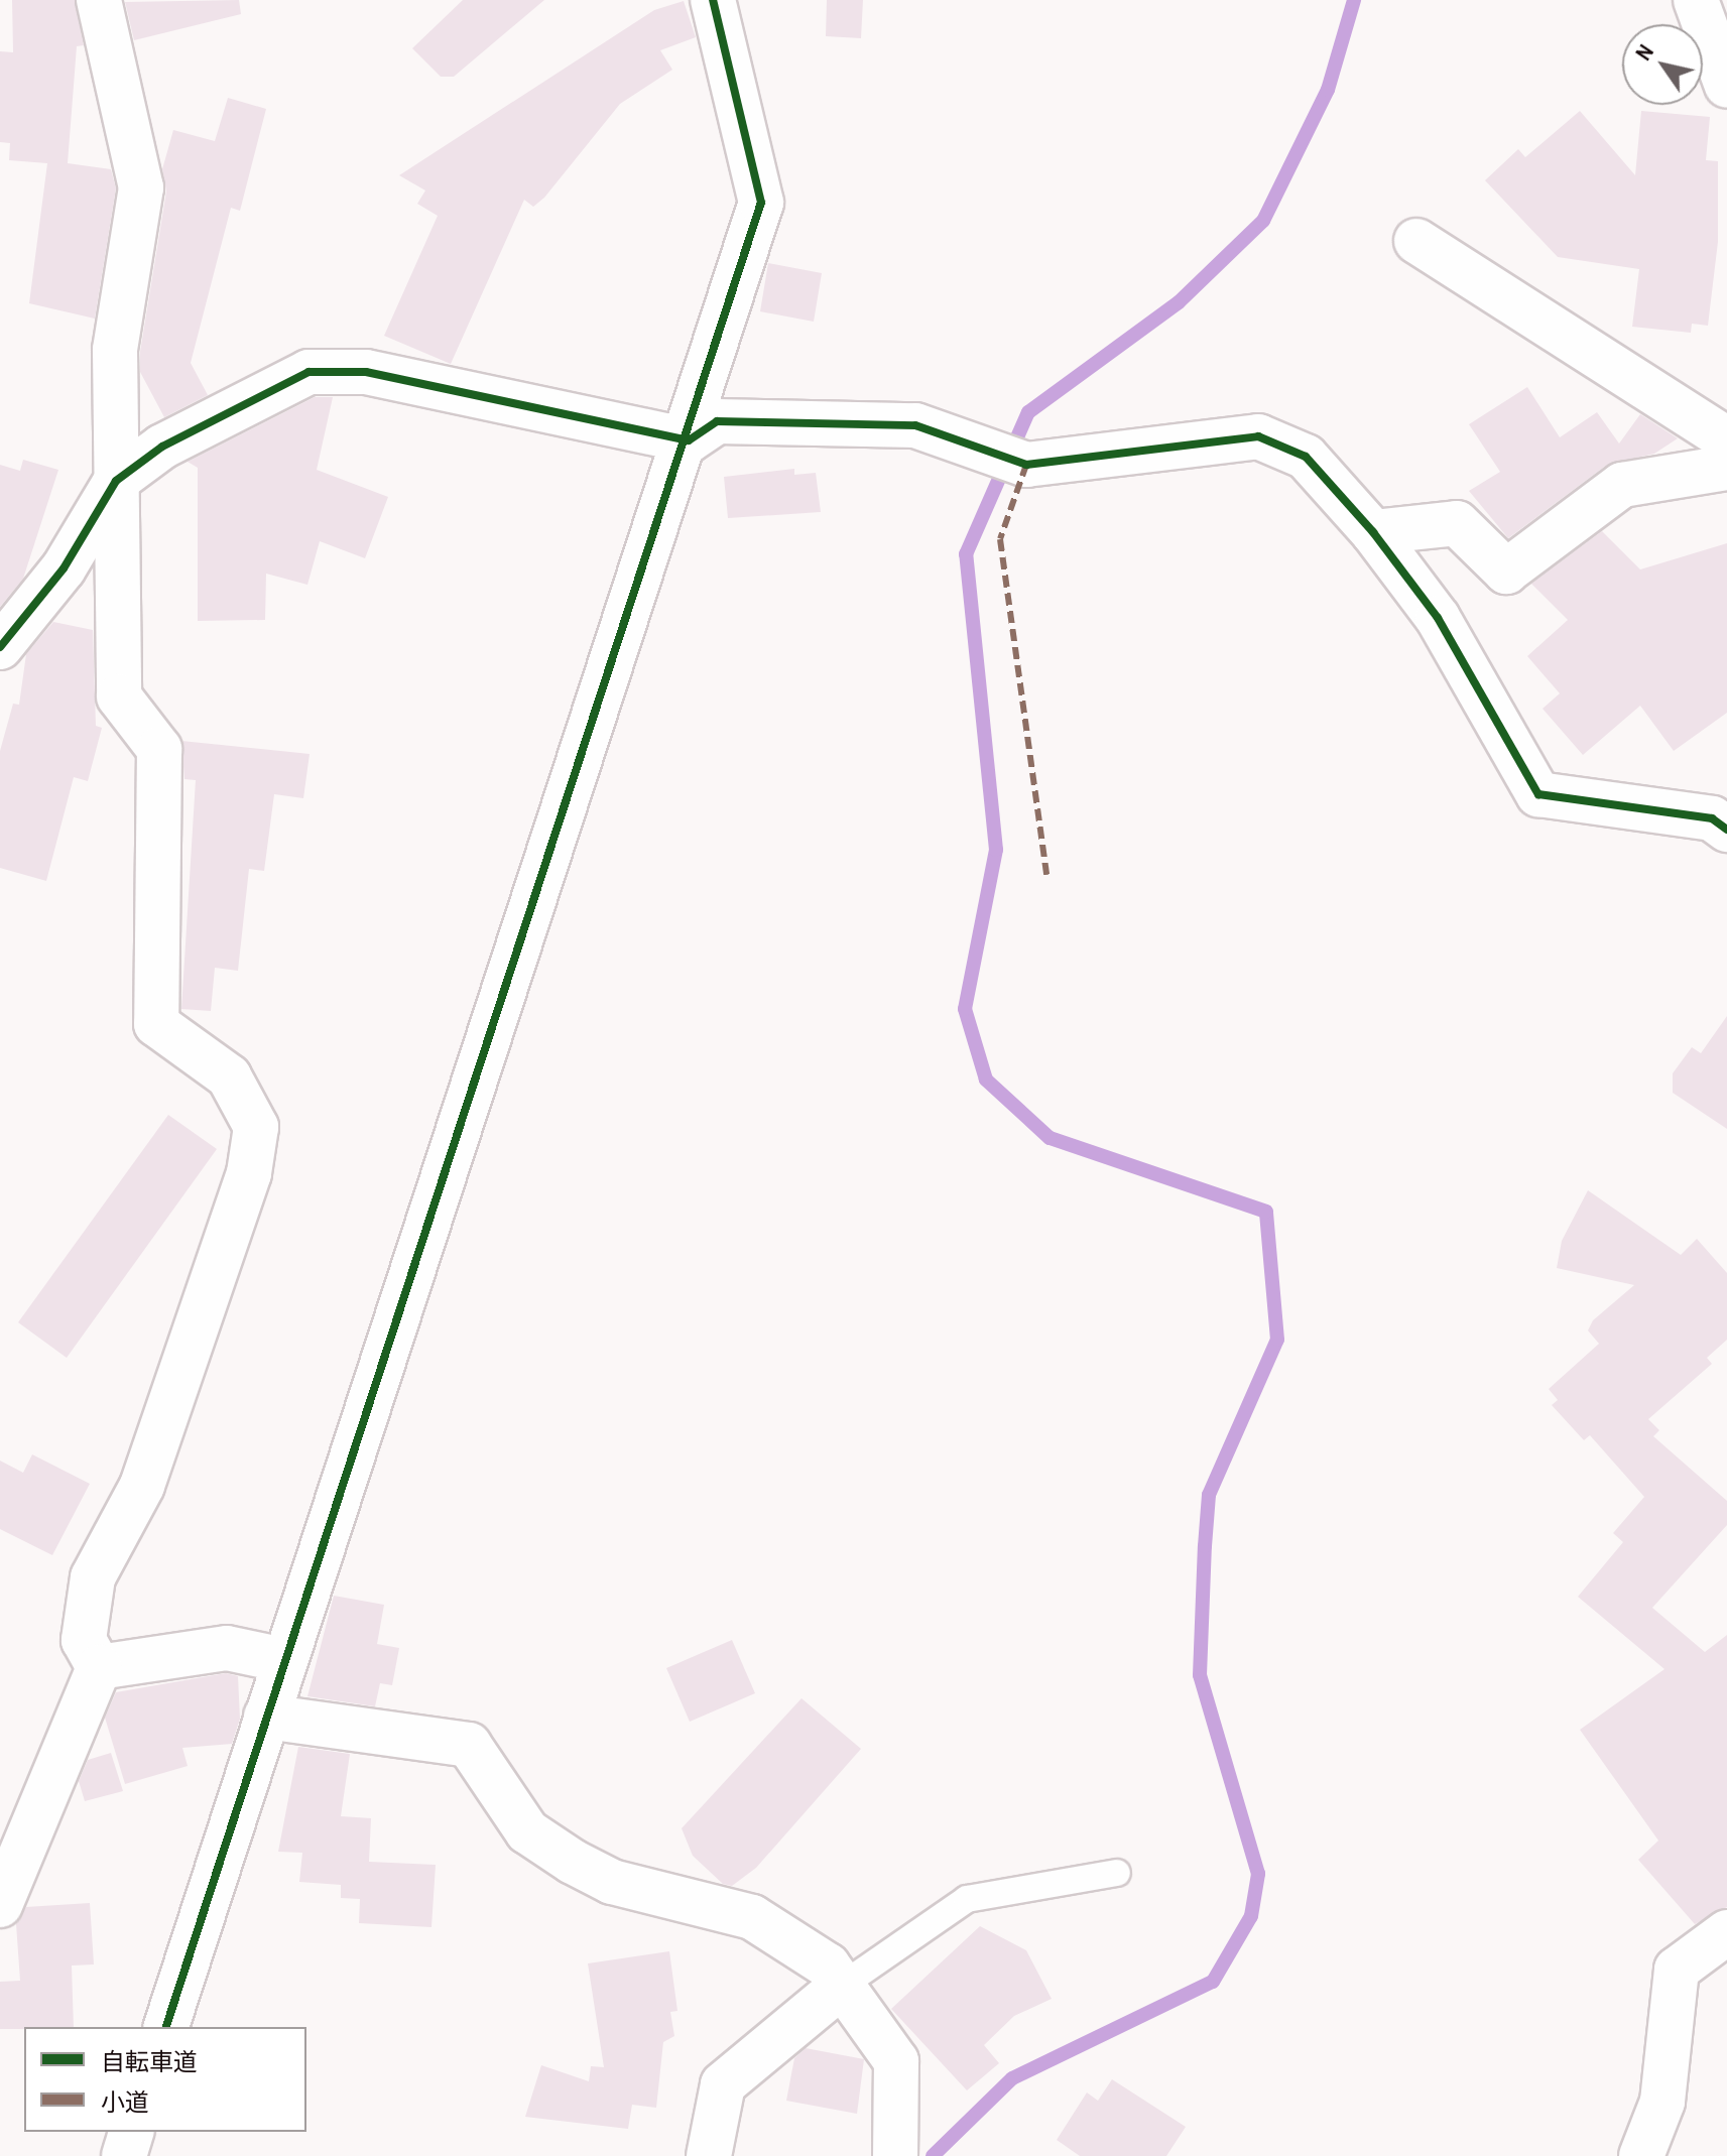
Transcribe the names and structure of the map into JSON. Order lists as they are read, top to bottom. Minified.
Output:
{"legend":["自転車道","小道"],"north":"top left"}
